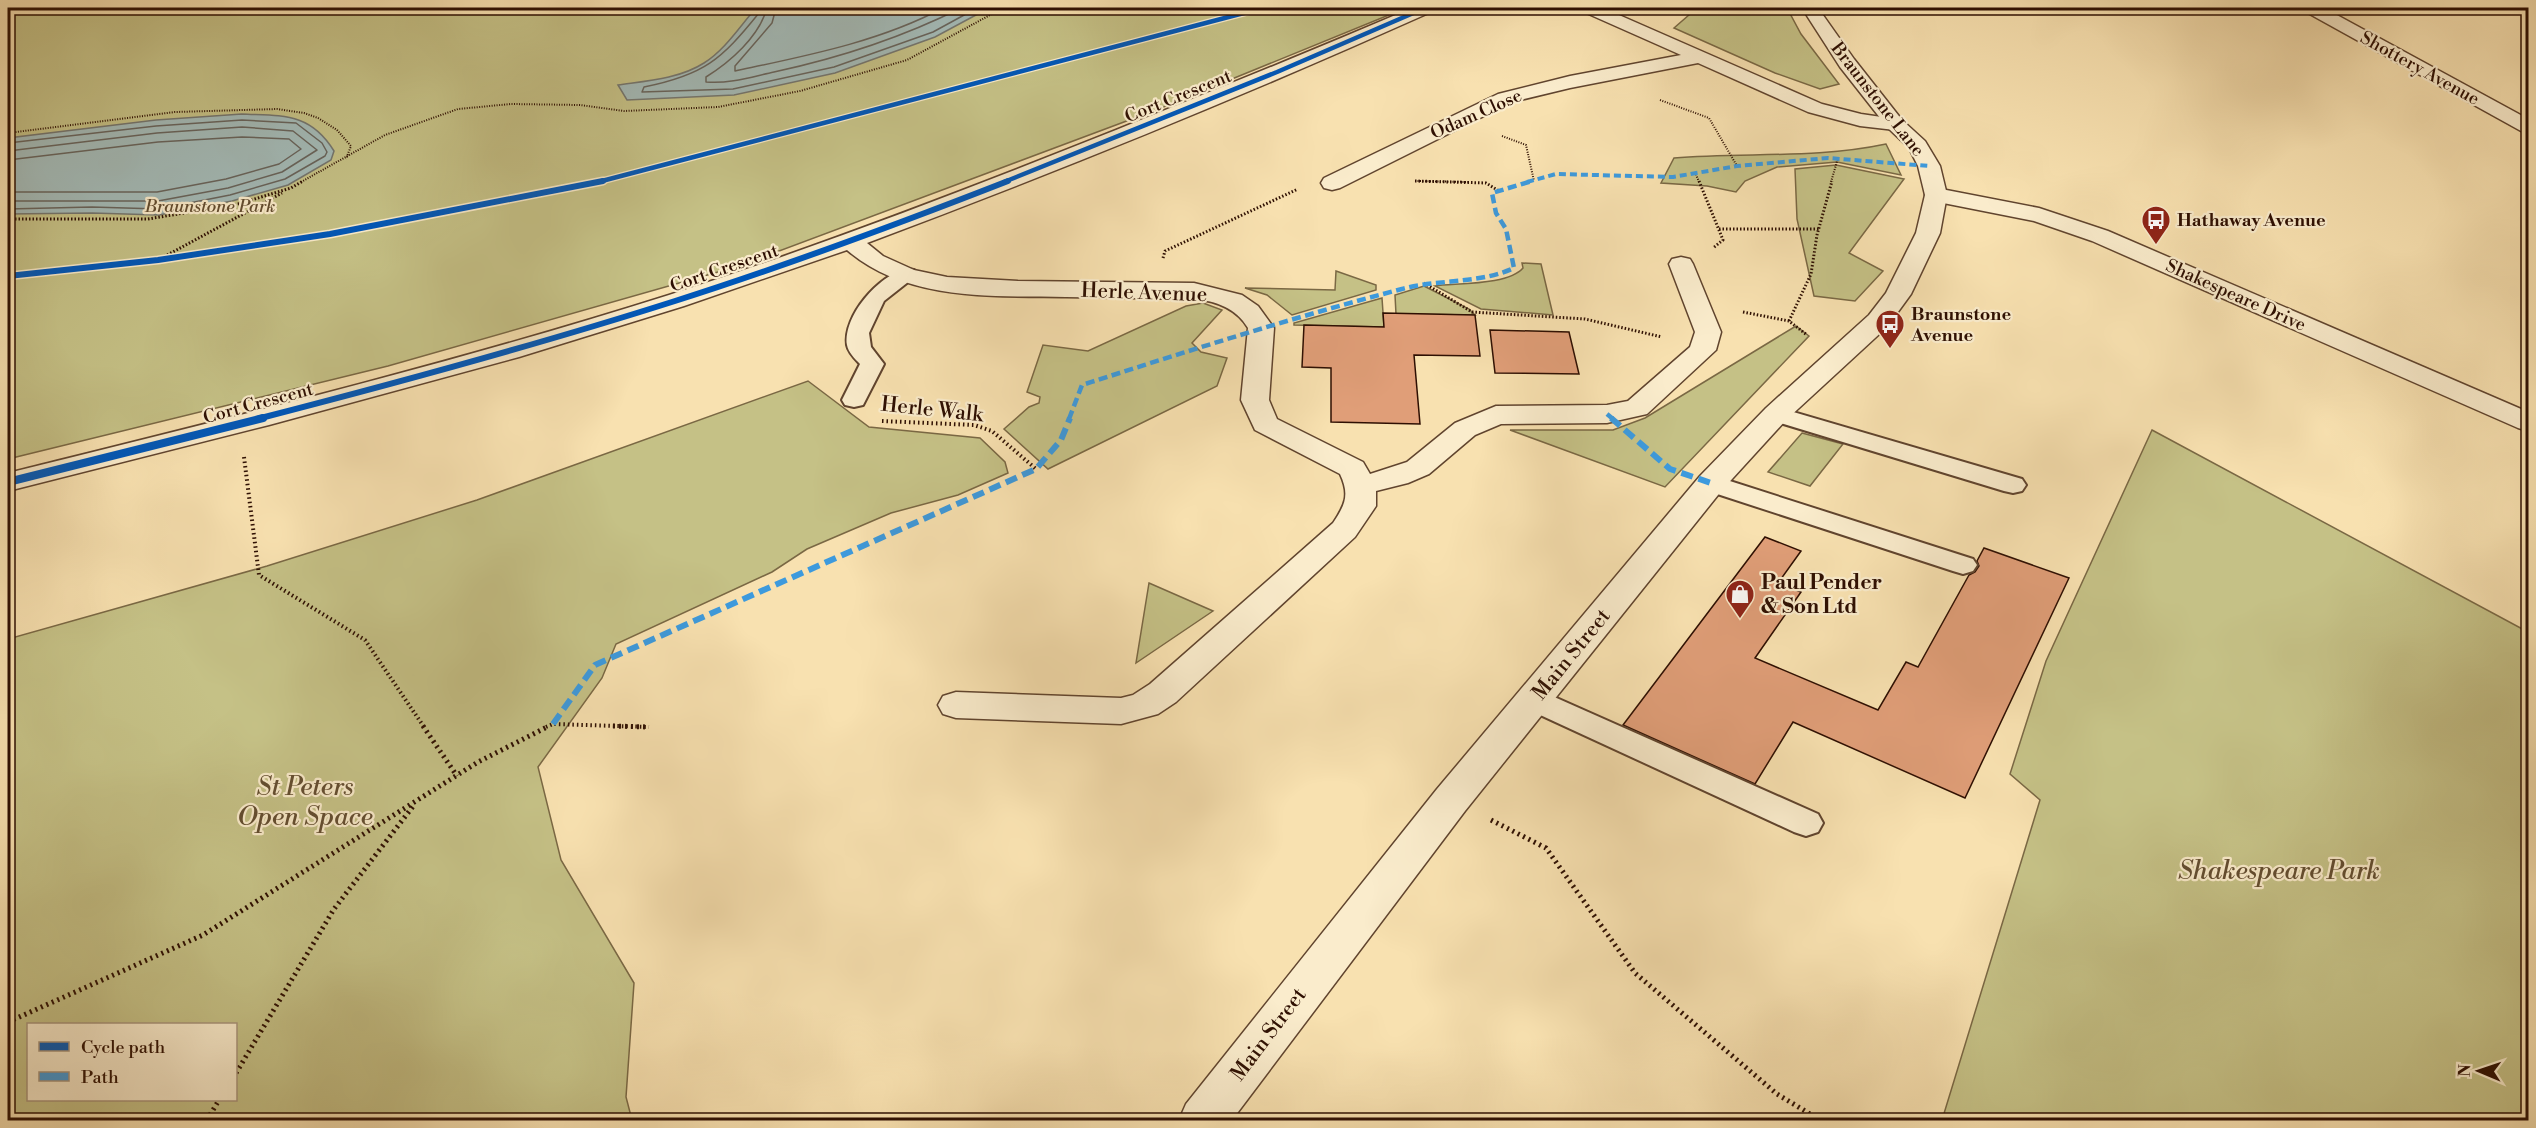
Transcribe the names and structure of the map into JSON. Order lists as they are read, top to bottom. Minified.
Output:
{"streets":{"street":["Shottery Avenue","Cort Crescent","Braunstone Lane","Odam Close","Herle Avenue","Shakespeare Drive","Main Street"],"path":["Herle Walk"]},"crossings":[["Cort Crescent","Herle Avenue"],["Braunstone Lane","Shakespeare Drive"],["Braunstone Lane","Main Street"],["Shakespeare Drive","Main Street"]],"parks":["Braunstone Park","St Peters Open Space","Shakespeare Park"],"places":{"bus stop":["Hathaway Avenue","Braunstone Avenue"],"shop":["Paul Pender & Son Ltd"]},"legend":["Cycle path","Path"],"north":"left"}
